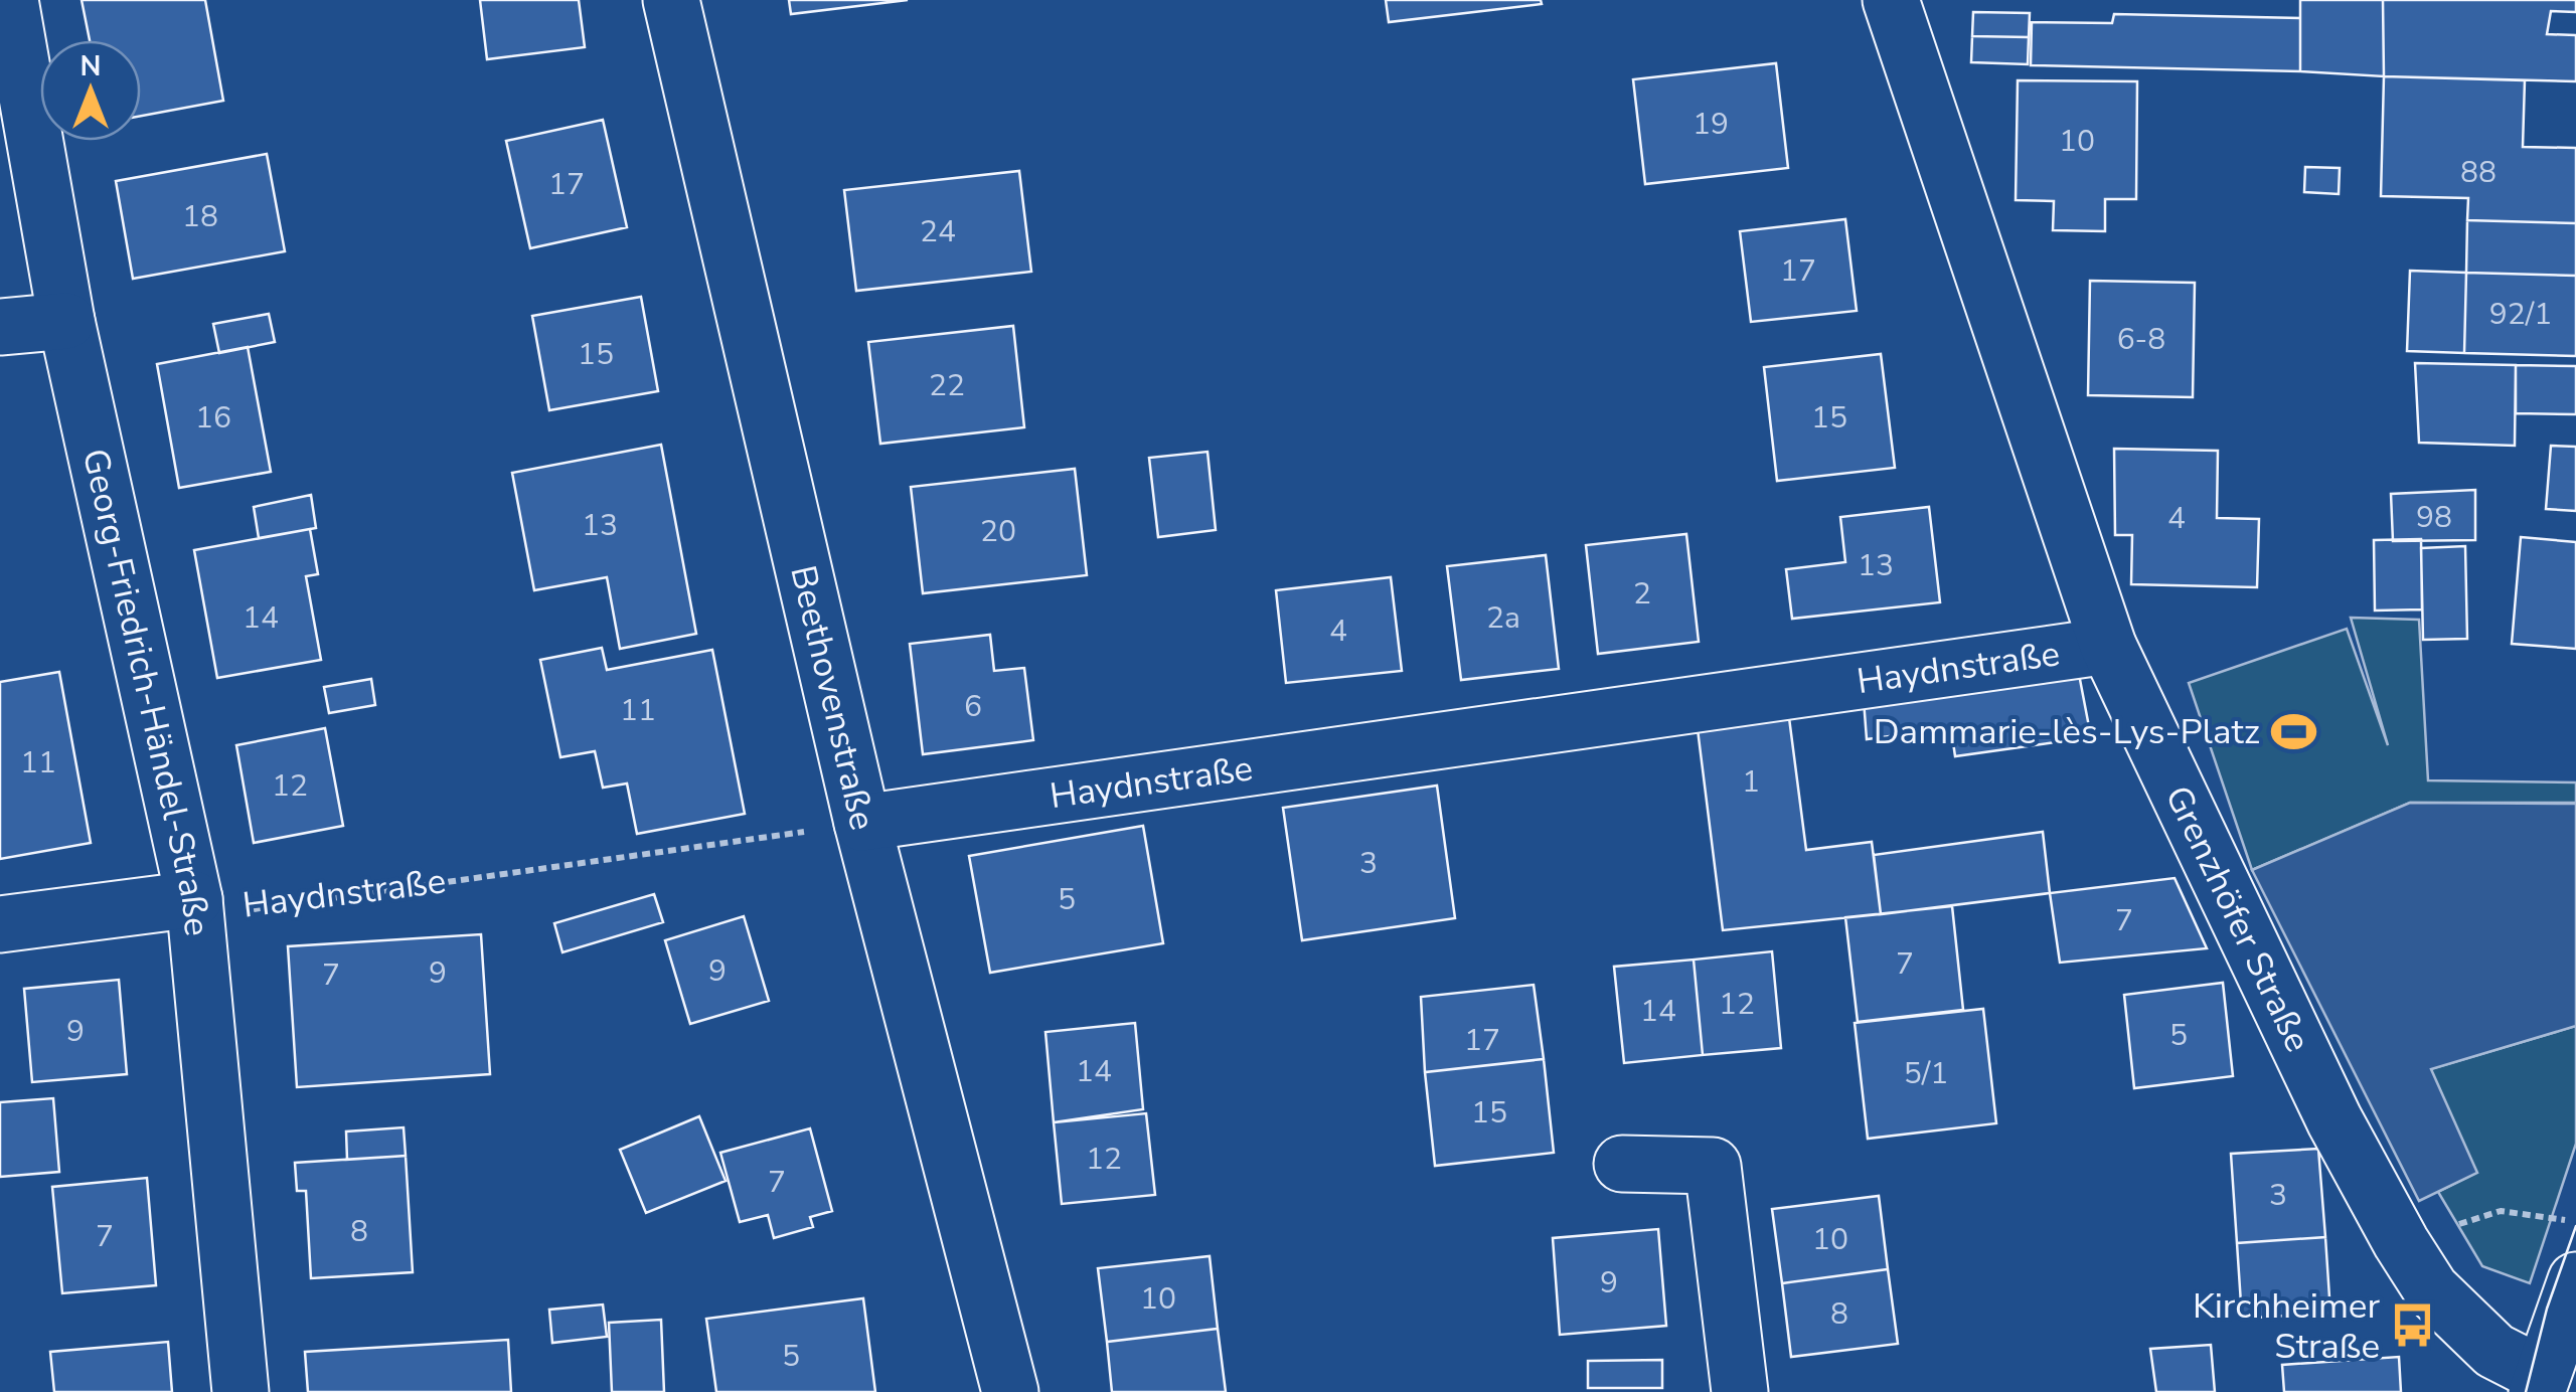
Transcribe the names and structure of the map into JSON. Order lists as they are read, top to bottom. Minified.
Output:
{"streets":{"street":["Haydnstraße","Georg-Friedrich-Händel-Straße","Beethovenstraße","Grenzhöfer Straße"]},"crossings":[["Haydnstraße","Georg-Friedrich-Händel-Straße"],["Haydnstraße","Beethovenstraße"],["Haydnstraße","Grenzhöfer Straße"]],"places":{"sports":["Dammarie-lès-Lys-Platz"],"bus stop":["Kirchheimer Straße"]},"house_numbers":["19","10","88","17","18","24","17","92/1","6-8","15","22","16","15","98","4","13","20","13","2","14","2a","4","6","11","11","1","12","3","5","7","7","9","9","7","12","14","9","5","17","14","5/1","15","12","7","3","8","7","10","9","10","8","5"],"north":"top"}
